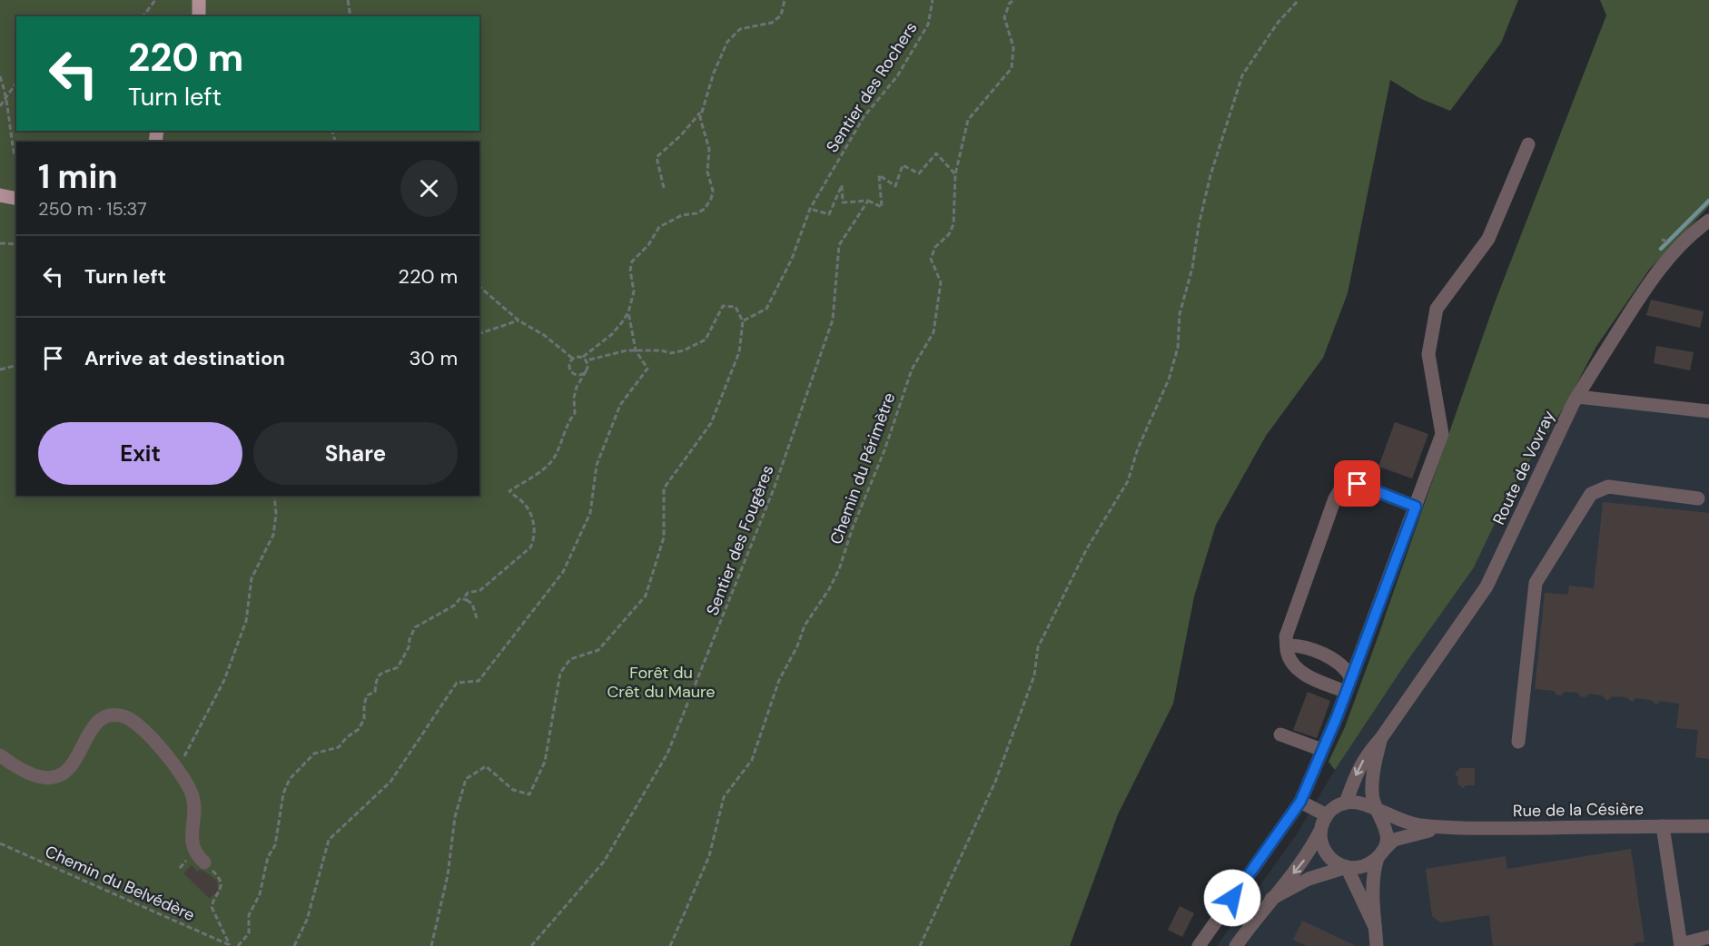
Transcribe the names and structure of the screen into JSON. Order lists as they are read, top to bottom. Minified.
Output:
{"streets":{"street":["Route de Vovray","Rue de la Césière"],"path":["Sentier des Rochers","Chemin du Périmètre","Sentier des Fougères","Chemin du Belvédère"]},"crossings":[["Route de Vovray","Rue de la Césière"]],"parks":["Forêt du Crêt du Maure"],"page":{"turn":["220 m","Turn left"],"heading":["1 min","250 m · 15:37"],"list":[{"name":"Turn left","value":"220 m"},{"name":"Arrive at destination","value":"30 m"}],"buttons":["Exit","Share"]}}
